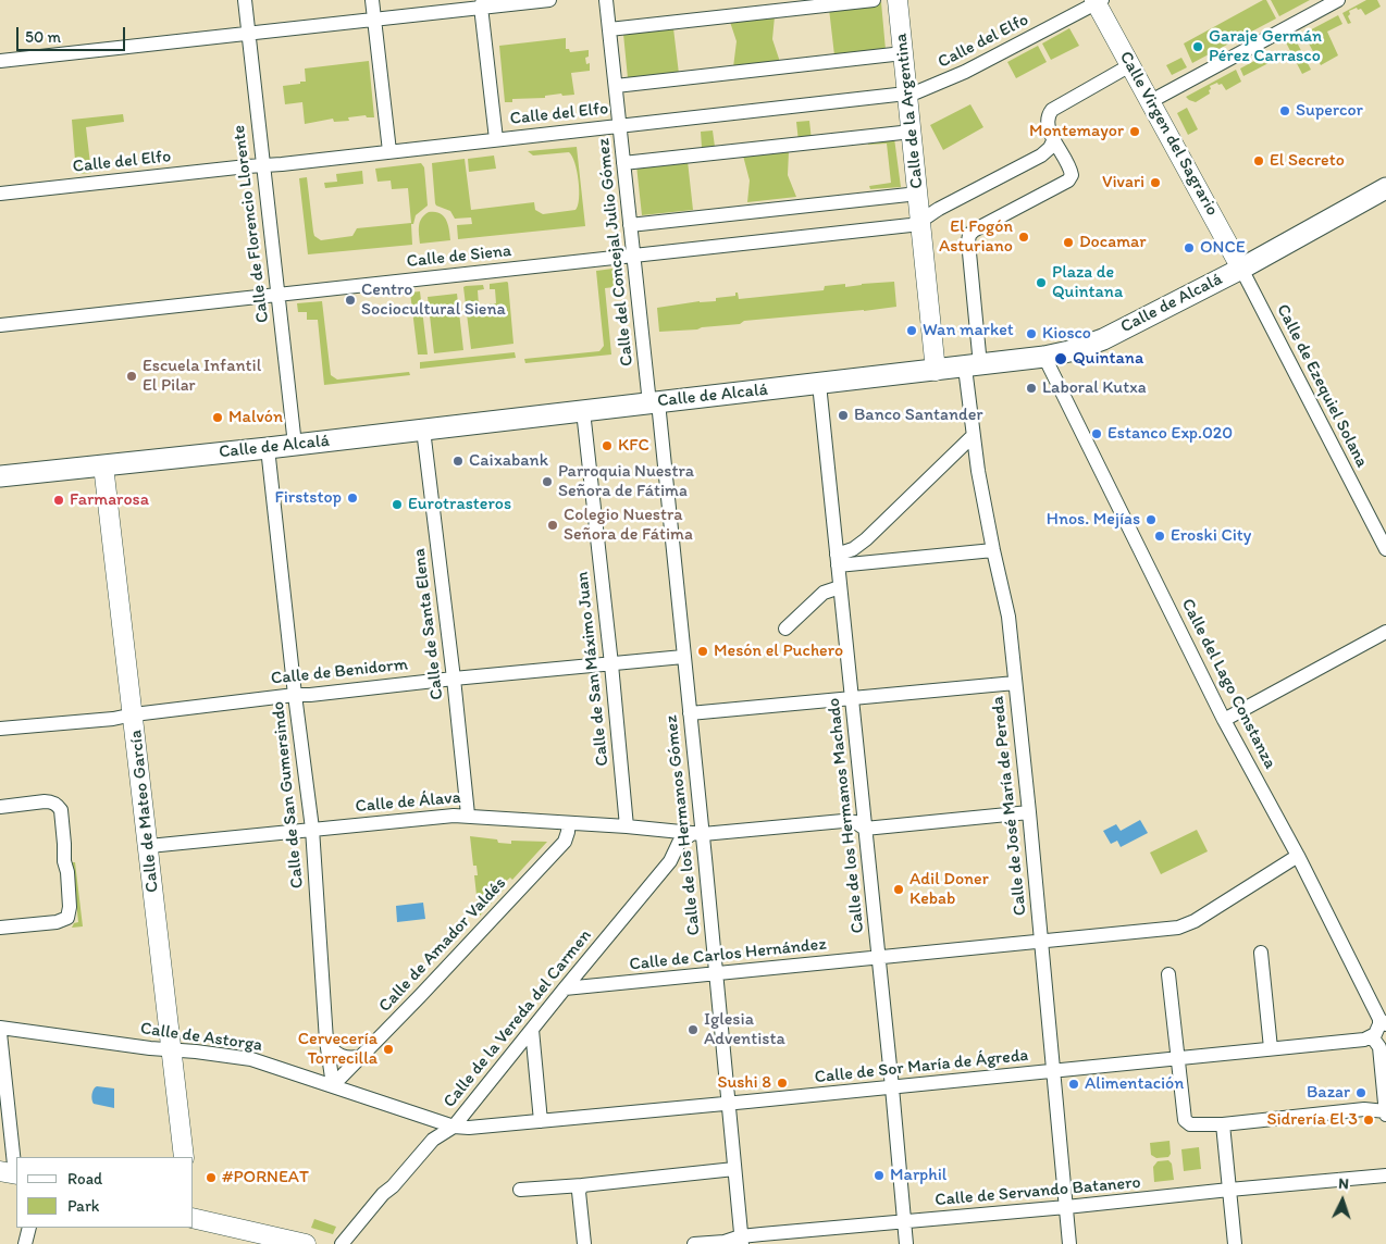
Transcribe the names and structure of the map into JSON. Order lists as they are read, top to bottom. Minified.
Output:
{"streets":{"main road":["Calle de la Argentina","Calle Virgen del Sagrario","Calle de Alcalá","Calle de Mateo García"],"street":["Calle del Elfo","Calle de Florencio Llorente","Calle del Concejal Julio Gómez","Calle de Siena","Calle de Ezequiel Solana","Calle de Santa Elena","Calle de San Máximo Juan","Calle de Benidorm","Calle del Lago Constanza","Calle de San Gumersindo","Calle de Álava","Calle de José María de Pereda","Calle de los Hermanos Machado","Calle de los Hermanos Gómez","Calle de Amador Valdés","Calle de Carlos Hernández","Calle de la Vereda del Carmen","Calle de Astorga","Calle de Sor María de Ágreda","Calle de Servando Batanero"]},"crossings":[["Calle del Elfo","Calle de la Argentina"],["Calle del Elfo","Calle Virgen del Sagrario"],["Calle del Elfo","Calle de Florencio Llorente"],["Calle del Elfo","Calle del Concejal Julio Gómez"],["Calle de la Argentina","Calle de Siena"],["Calle de la Argentina","Calle de Alcalá"],["Calle Virgen del Sagrario","Calle de Alcalá"],["Calle Virgen del Sagrario","Calle de Ezequiel Solana"],["Calle de Florencio Llorente","Calle de Siena"],["Calle de Florencio Llorente","Calle de Alcalá"],["Calle del Concejal Julio Gómez","Calle de Siena"],["Calle del Concejal Julio Gómez","Calle de Alcalá"],["Calle del Concejal Julio Gómez","Calle de los Hermanos Gómez"],["Calle de Alcalá","Calle de Ezequiel Solana"],["Calle de Alcalá","Calle de Santa Elena"],["Calle de Alcalá","Calle de San Máximo Juan"],["Calle de Alcalá","Calle del Lago Constanza"],["Calle de Alcalá","Calle de San Gumersindo"],["Calle de Alcalá","Calle de José María de Pereda"],["Calle de Alcalá","Calle de Mateo García"],["Calle de Alcalá","Calle de los Hermanos Machado"],["Calle de Alcalá","Calle de los Hermanos Gómez"],["Calle de Santa Elena","Calle de Benidorm"],["Calle de Santa Elena","Calle de Álava"],["Calle de San Máximo Juan","Calle de Benidorm"],["Calle de San Máximo Juan","Calle de Álava"],["Calle de Benidorm","Calle de San Gumersindo"],["Calle de Benidorm","Calle de Mateo García"],["Calle de Benidorm","Calle de los Hermanos Gómez"],["Calle del Lago Constanza","Calle de Carlos Hernández"],["Calle de San Gumersindo","Calle de Álava"],["Calle de San Gumersindo","Calle de Amador Valdés"],["Calle de San Gumersindo","Calle de Astorga"],["Calle de Álava","Calle de Mateo García"],["Calle de Álava","Calle de los Hermanos Machado"],["Calle de Álava","Calle de los Hermanos Gómez"],["Calle de Álava","Calle de Amador Valdés"],["Calle de Álava","Calle de la Vereda del Carmen"],["Calle de José María de Pereda","Calle de Carlos Hernández"],["Calle de José María de Pereda","Calle de Sor María de Ágreda"],["Calle de José María de Pereda","Calle de Servando Batanero"],["Calle de Mateo García","Calle de Astorga"],["Calle de los Hermanos Machado","Calle de Carlos Hernández"],["Calle de los Hermanos Machado","Calle de Sor María de Ágreda"],["Calle de los Hermanos Machado","Calle de Servando Batanero"],["Calle de los Hermanos Gómez","Calle de Carlos Hernández"],["Calle de los Hermanos Gómez","Calle de la Vereda del Carmen"],["Calle de los Hermanos Gómez","Calle de Sor María de Ágreda"],["Calle de los Hermanos Gómez","Calle de Servando Batanero"],["Calle de Amador Valdés","Calle de Astorga"],["Calle de Carlos Hernández","Calle de la Vereda del Carmen"],["Calle de la Vereda del Carmen","Calle de Astorga"],["Calle de la Vereda del Carmen","Calle de Sor María de Ágreda"],["Calle de Astorga","Calle de Sor María de Ágreda"]],"places":["Garaje Germán Pérez Carrasco","Supercor","Montemayor","El Secreto","Vivari","El Fogón Asturiano","Docamar","ONCE","Plaza de Quintana","Centro Sociocultural Siena","Wan market","Kiosco","Quintana","Escuela Infantil El Pilar","Laboral Kutxa","Banco Santander","Malvón","Estanco Exp.020","KFC","Caixabank","Parroquia Nuestra Señora de Fátima","Firststop","Farmarosa","Eurotrasteros","Hnos. Mejías","Colegio Nuestra Señora de Fátima","Eroski City","Mesón el Puchero","Adil Doner Kebab","Iglesia Adventista","Cervecería Torrecilla","Sushi 8","Alimentación","Bazar","Sidrería El 3","Marphil","#PORNEAT"],"legend":["Road","Park"],"scale_bar":"50 m","north":"top"}
